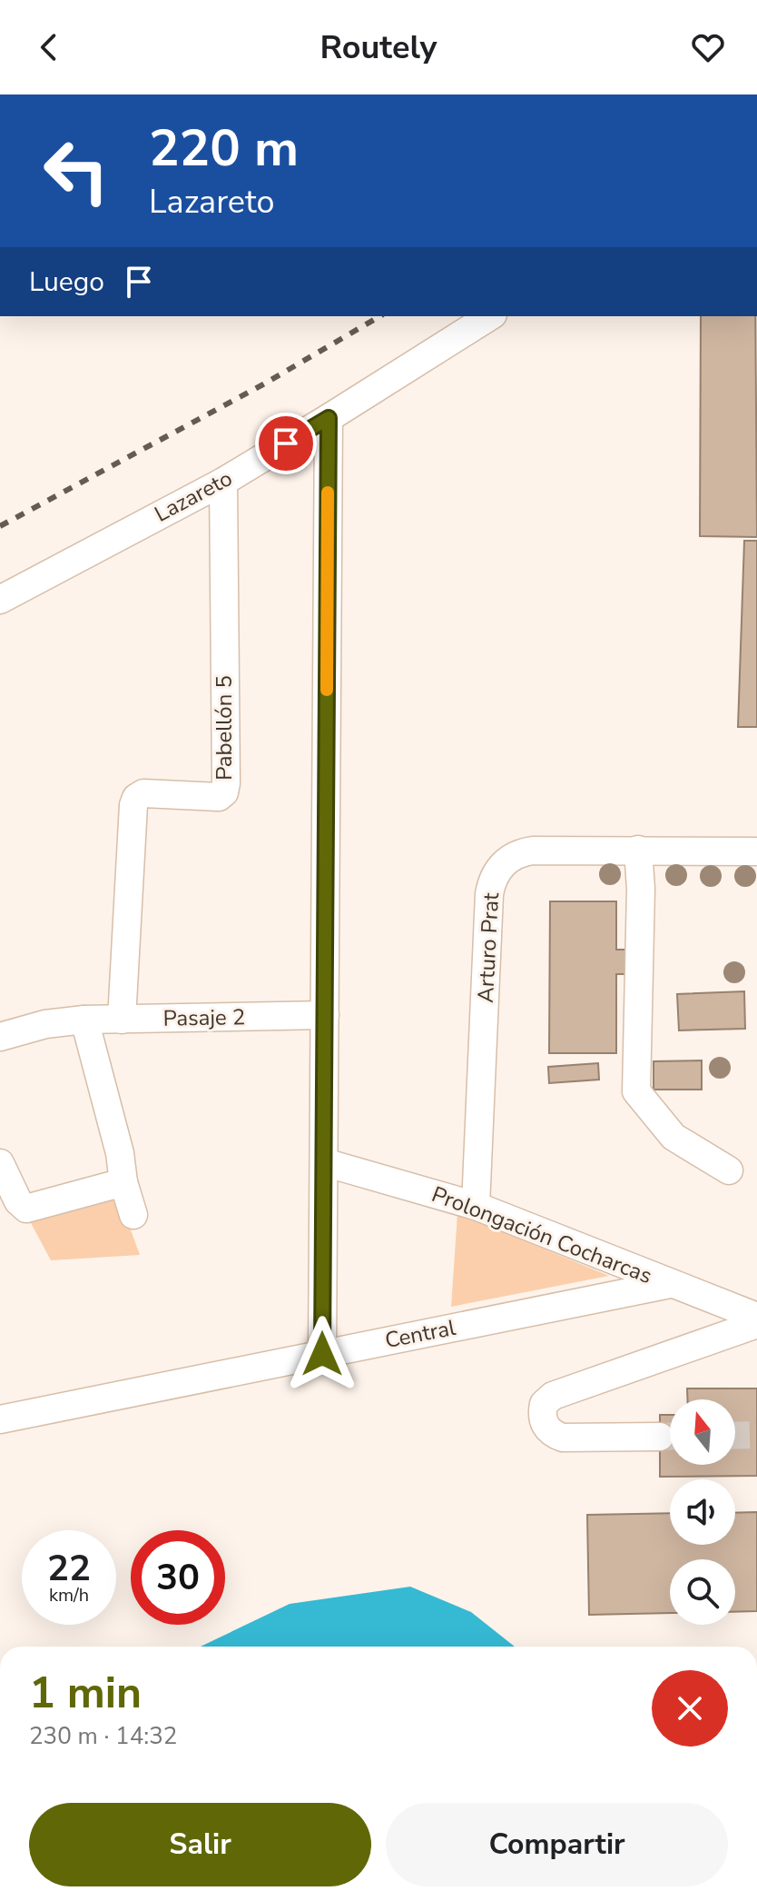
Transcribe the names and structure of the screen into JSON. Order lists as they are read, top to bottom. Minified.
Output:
{"streets":{"street":["Lazareto","Pabellón 5","Arturo Prat","Pasaje 2","Prolongación Cocharcas","Central"]},"crossings":[["Lazareto","Pabellón 5"],["Pabellón 5","Pasaje 2"],["Arturo Prat","Prolongación Cocharcas"],["Prolongación Cocharcas","Central"]],"north":"top","page":{"header":"Routely","turn":["220 m","Lazareto"],"then":"Luego","speed":"22 km/h","limit":"30","heading":["1 min","230 m · 14:32"],"buttons":["Salir","Compartir"]}}
